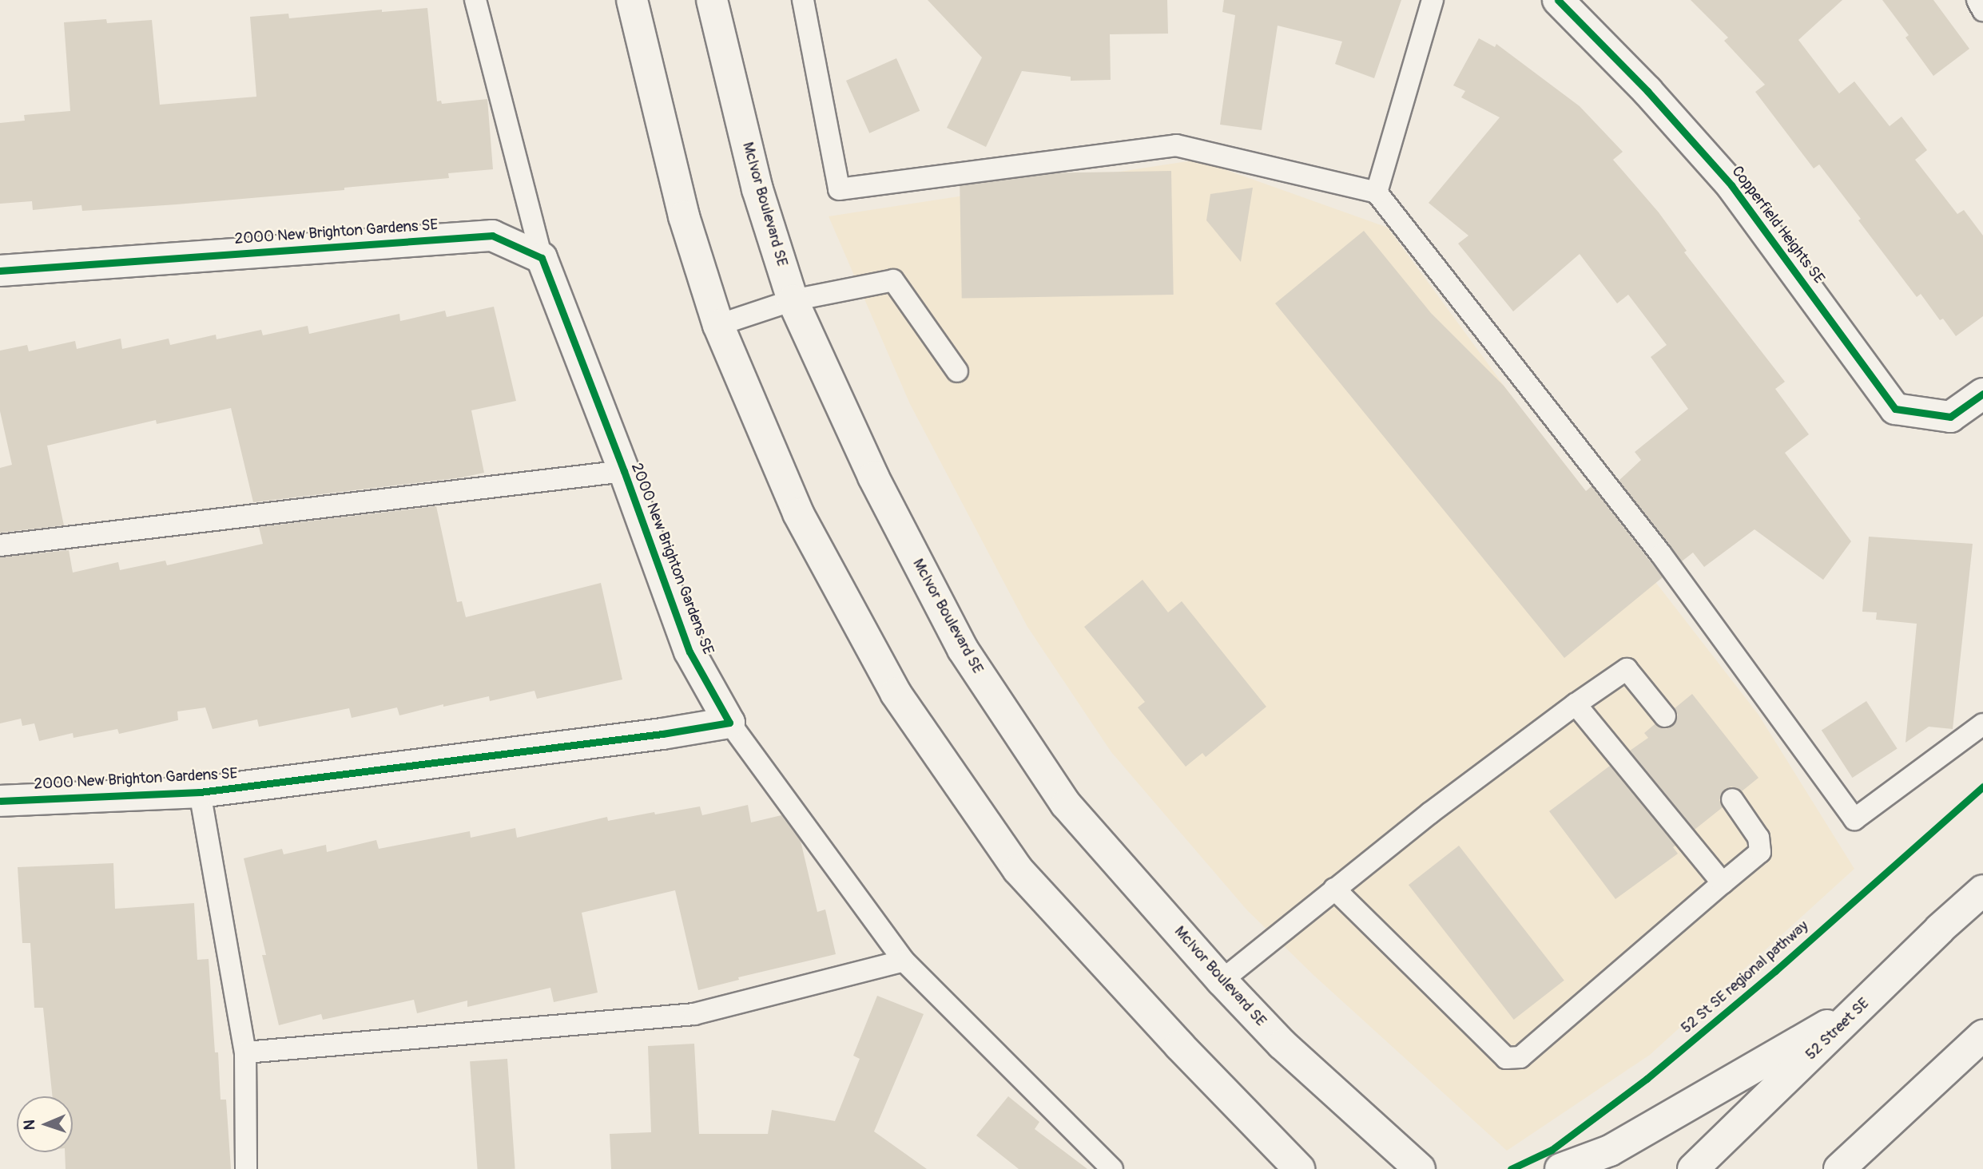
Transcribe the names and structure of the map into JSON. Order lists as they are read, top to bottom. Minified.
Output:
{"streets":{"main road":["McIvor Boulevard SE","Copperfield Heights SE","2000 New Brighton Gardens SE","52 Street SE"],"cycle path":["52 St SE regional pathway"]},"north":"left"}
